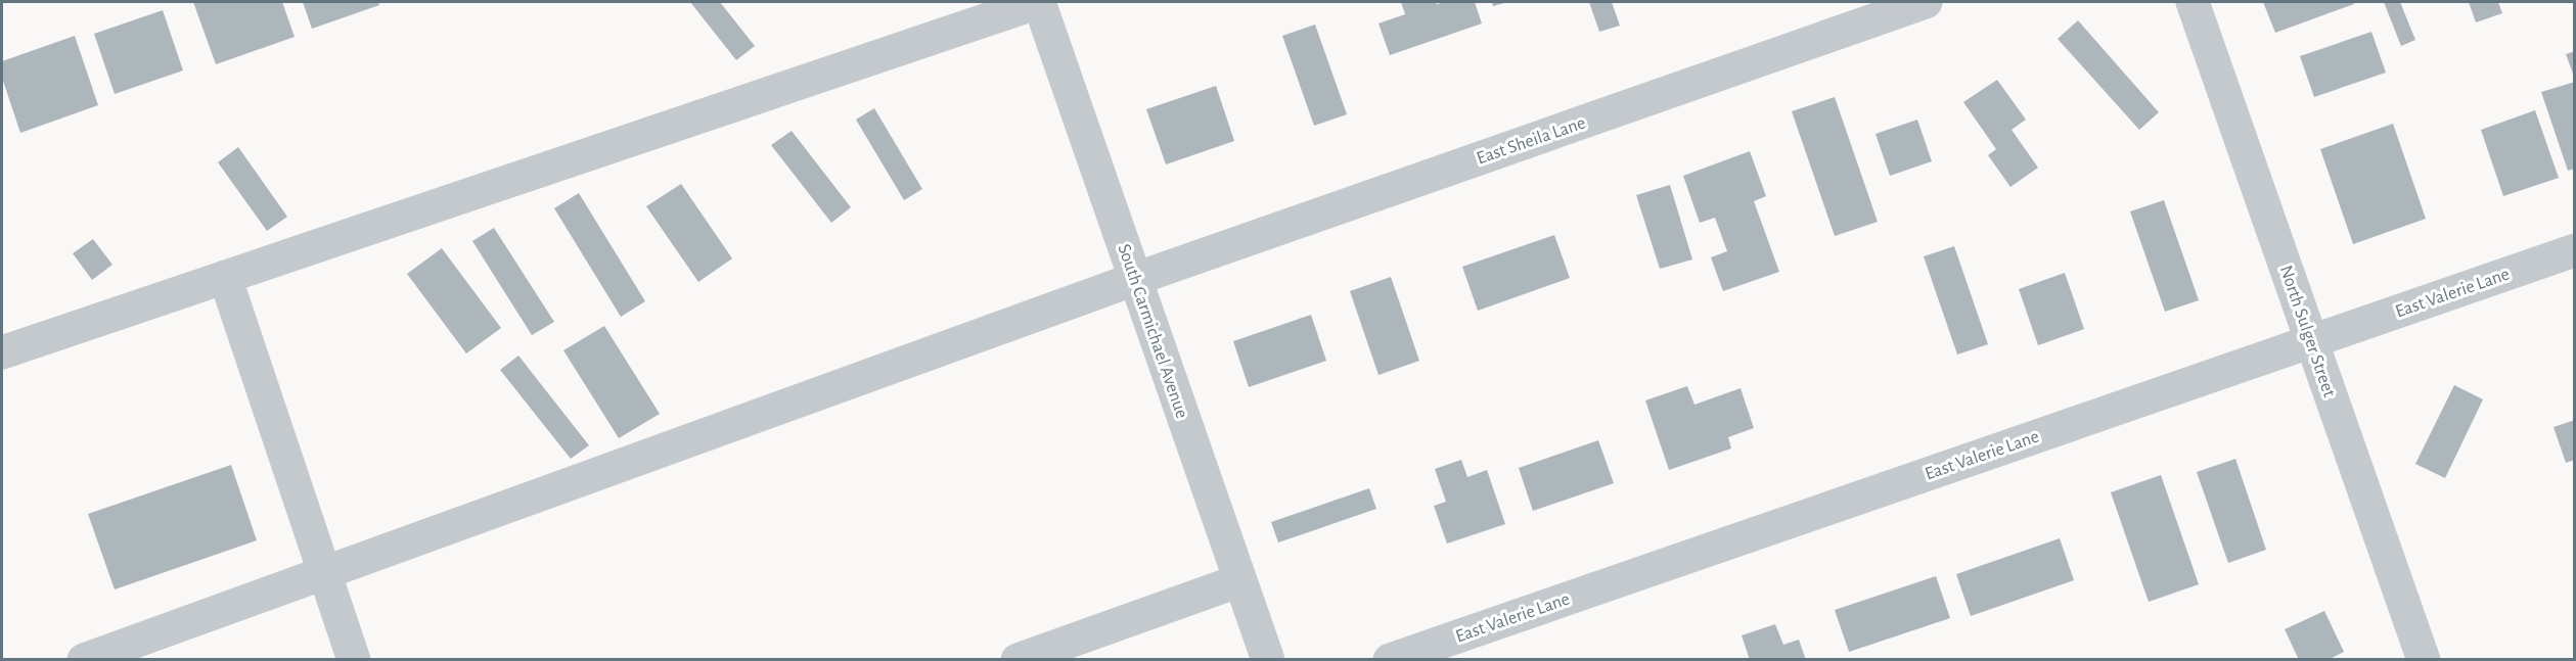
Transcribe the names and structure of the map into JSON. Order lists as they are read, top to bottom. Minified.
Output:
{"streets":{"street":["East Sheila Lane","East Valerie Lane","South Carmichael Avenue","North Sulger Street"]},"crossings":[["East Sheila Lane","South Carmichael Avenue"],["East Valerie Lane","North Sulger Street"]]}
